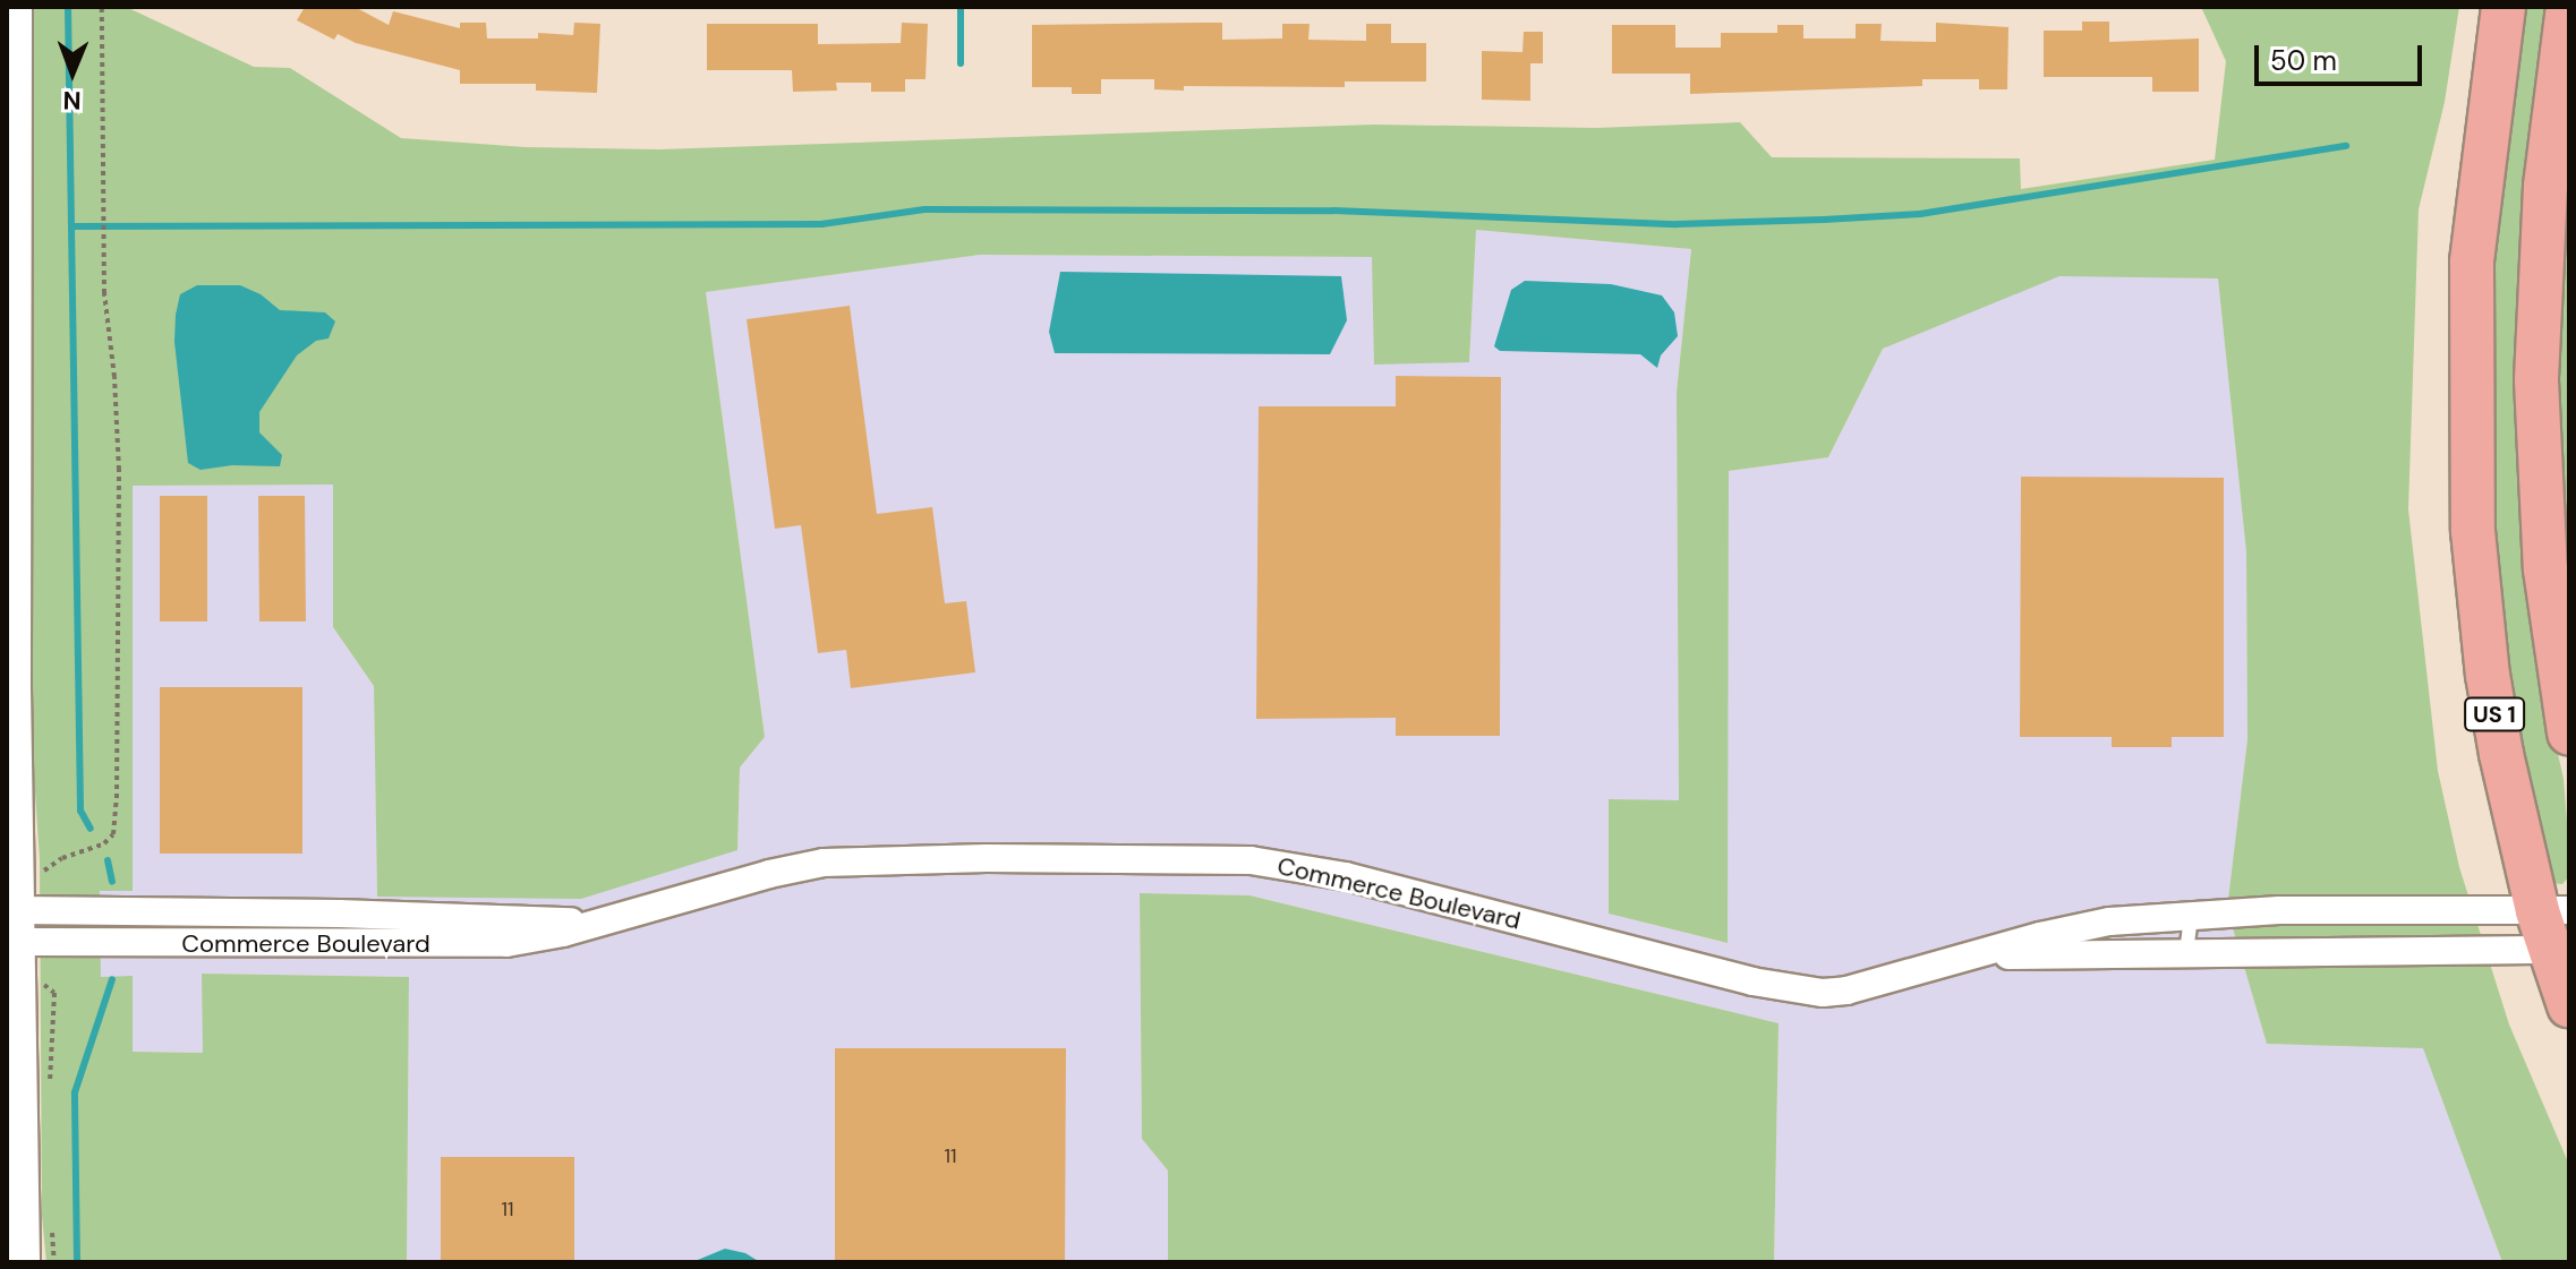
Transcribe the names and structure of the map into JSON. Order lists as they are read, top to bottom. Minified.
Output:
{"streets":{"main road":["US 1"],"street":["Commerce Boulevard"]},"house_numbers":["11","11"],"scale_bar":"50 m","north":"bottom"}
